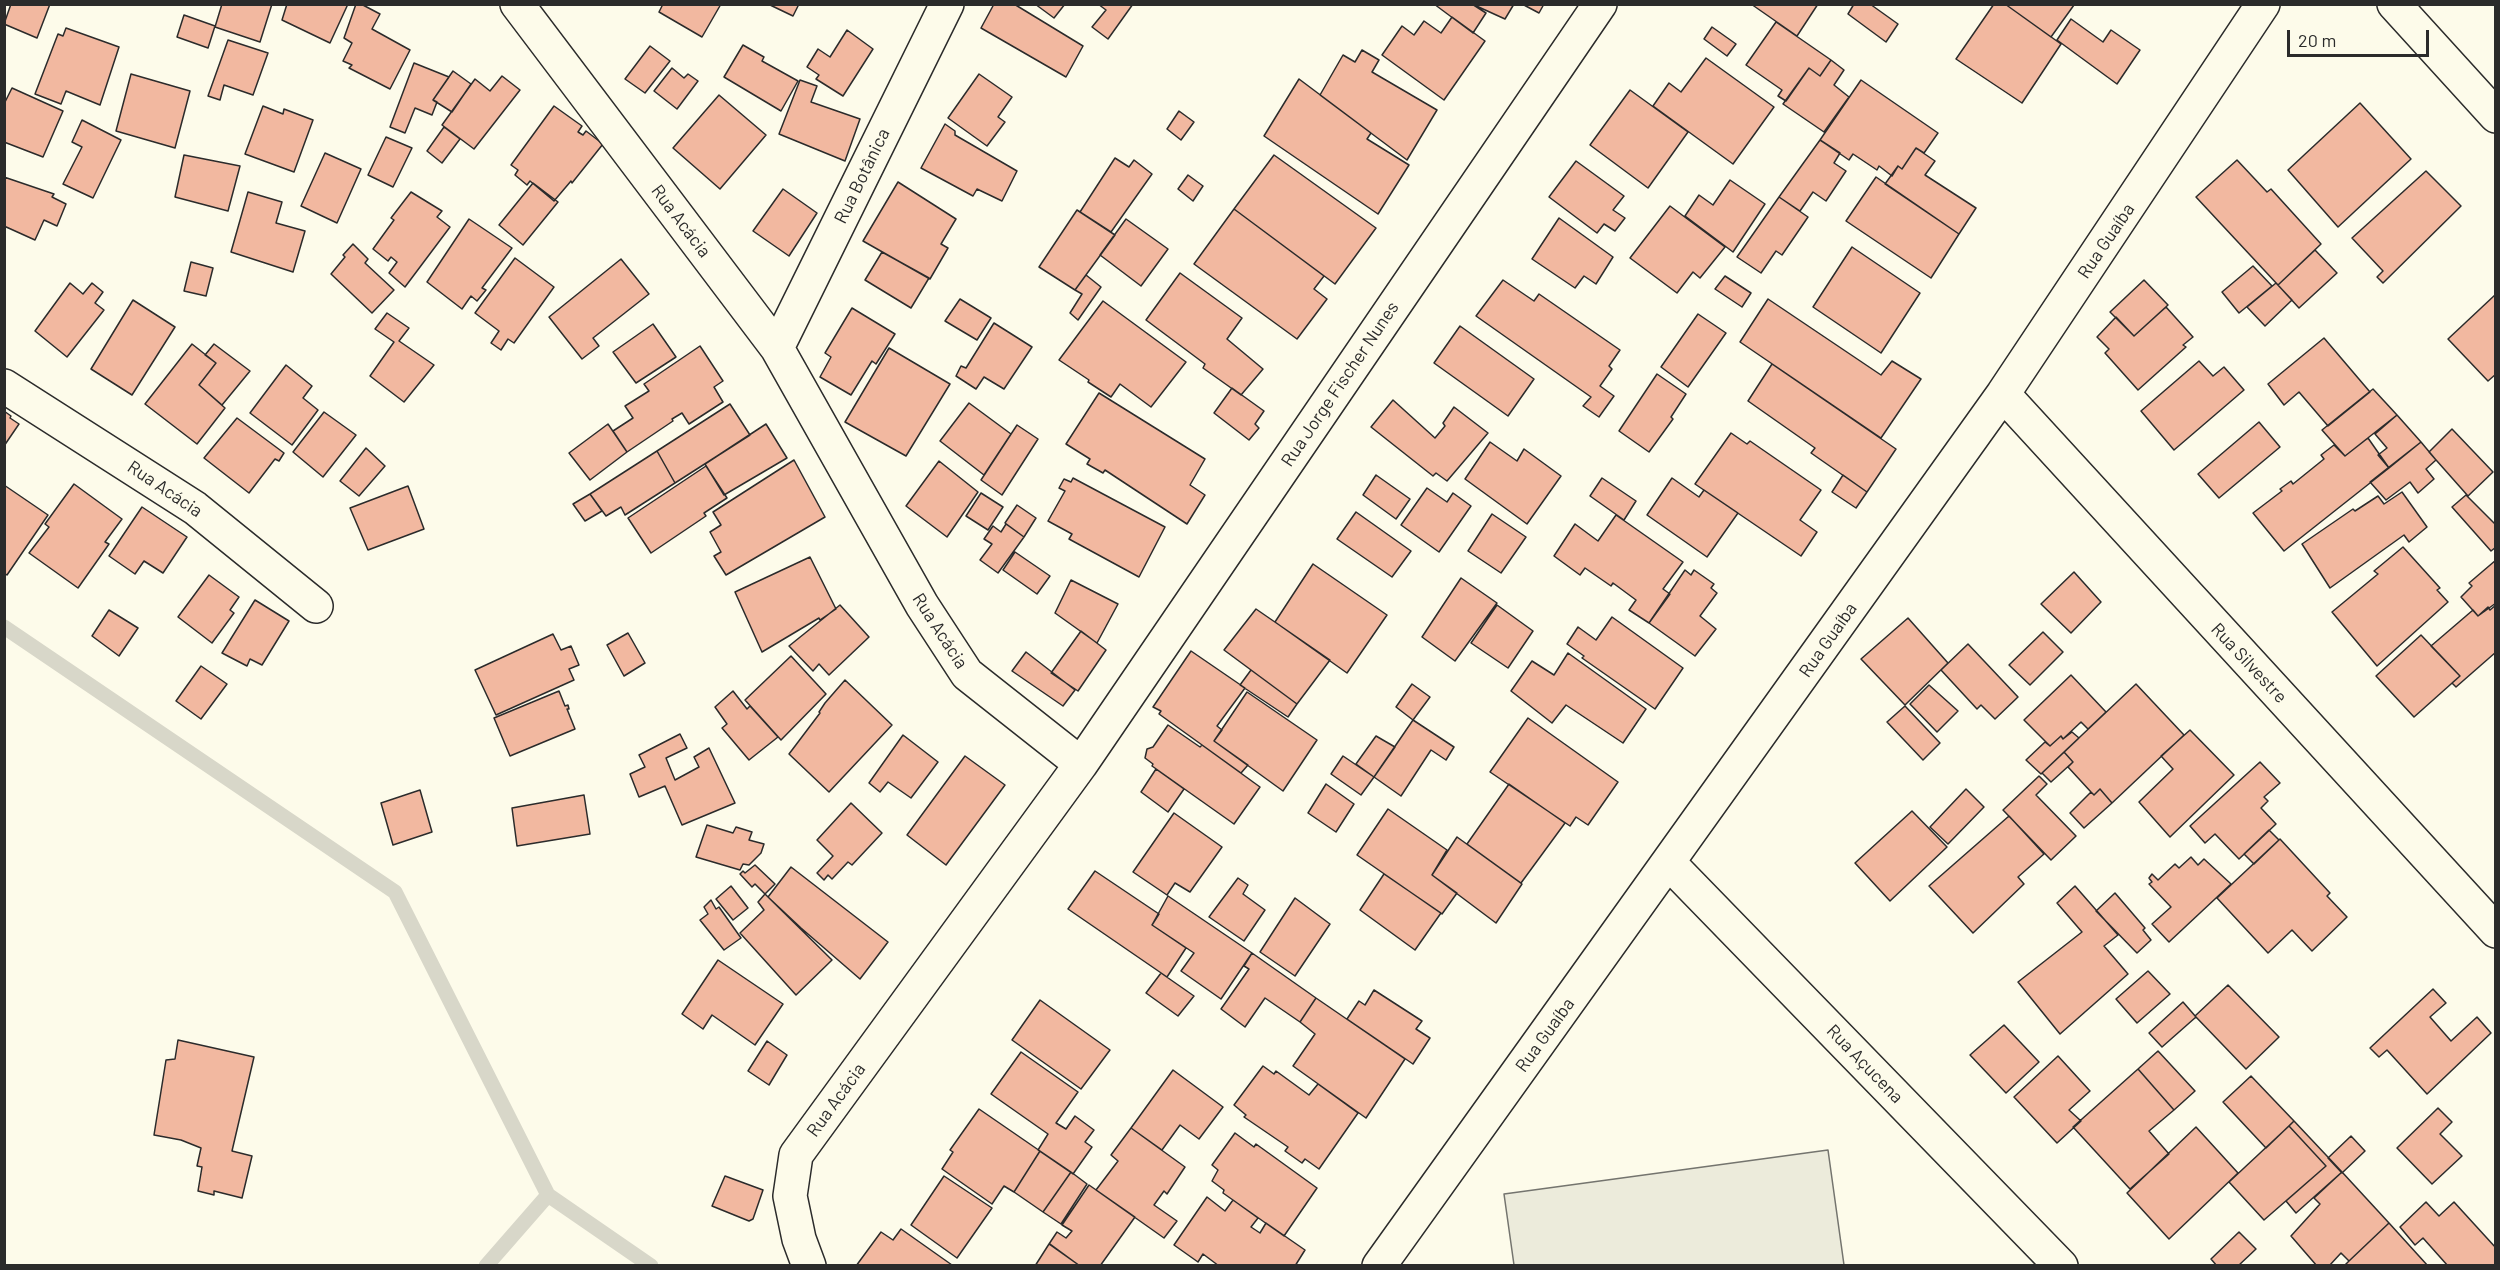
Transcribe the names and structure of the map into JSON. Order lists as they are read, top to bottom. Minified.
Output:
{"streets":{"street":["Rua Botânica","Rua Acácia","Rua Guaíba","Rua Jorge Fischer Nunes","Rua Silvestre","Rua Açucena"]},"crossings":[["Rua Botânica","Rua Acácia"],["Rua Acácia","Rua Jorge Fischer Nunes"],["Rua Guaíba","Rua Silvestre"],["Rua Guaíba","Rua Açucena"]],"scale_bar":"20 m"}
